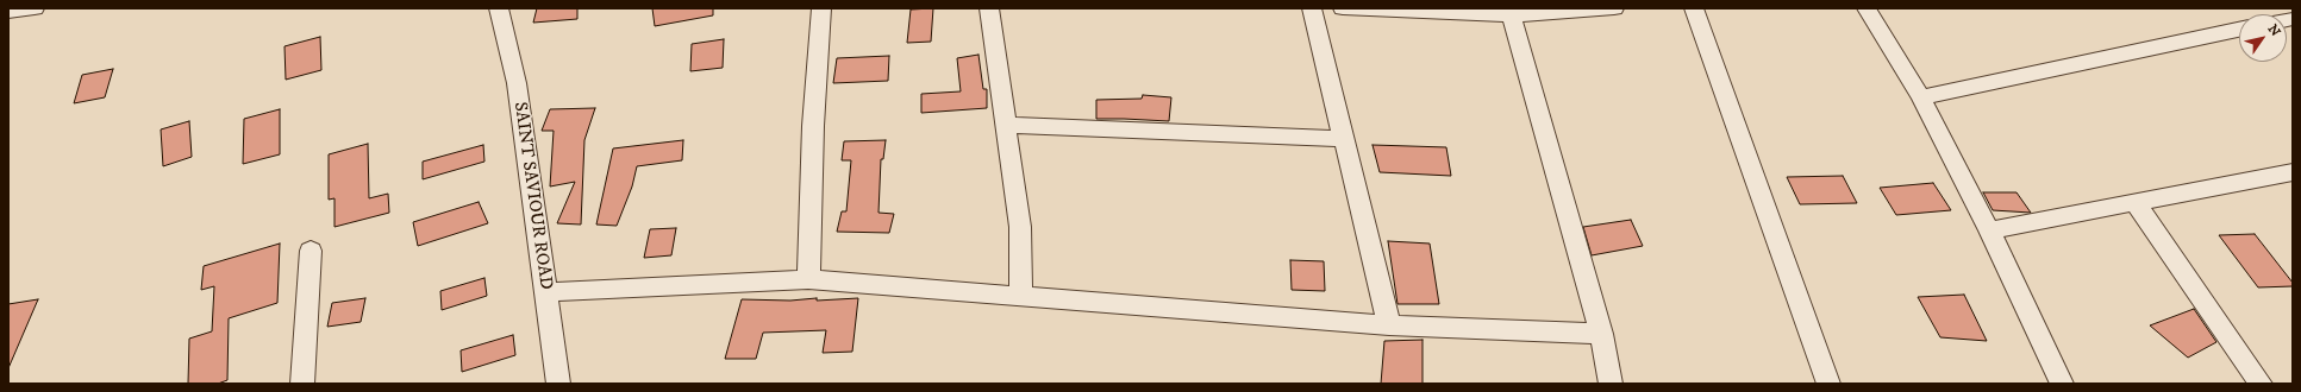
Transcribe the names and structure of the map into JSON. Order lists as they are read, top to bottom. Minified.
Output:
{"streets":{"street":["SAINT SAVIOUR ROAD"]},"north":"top right"}
